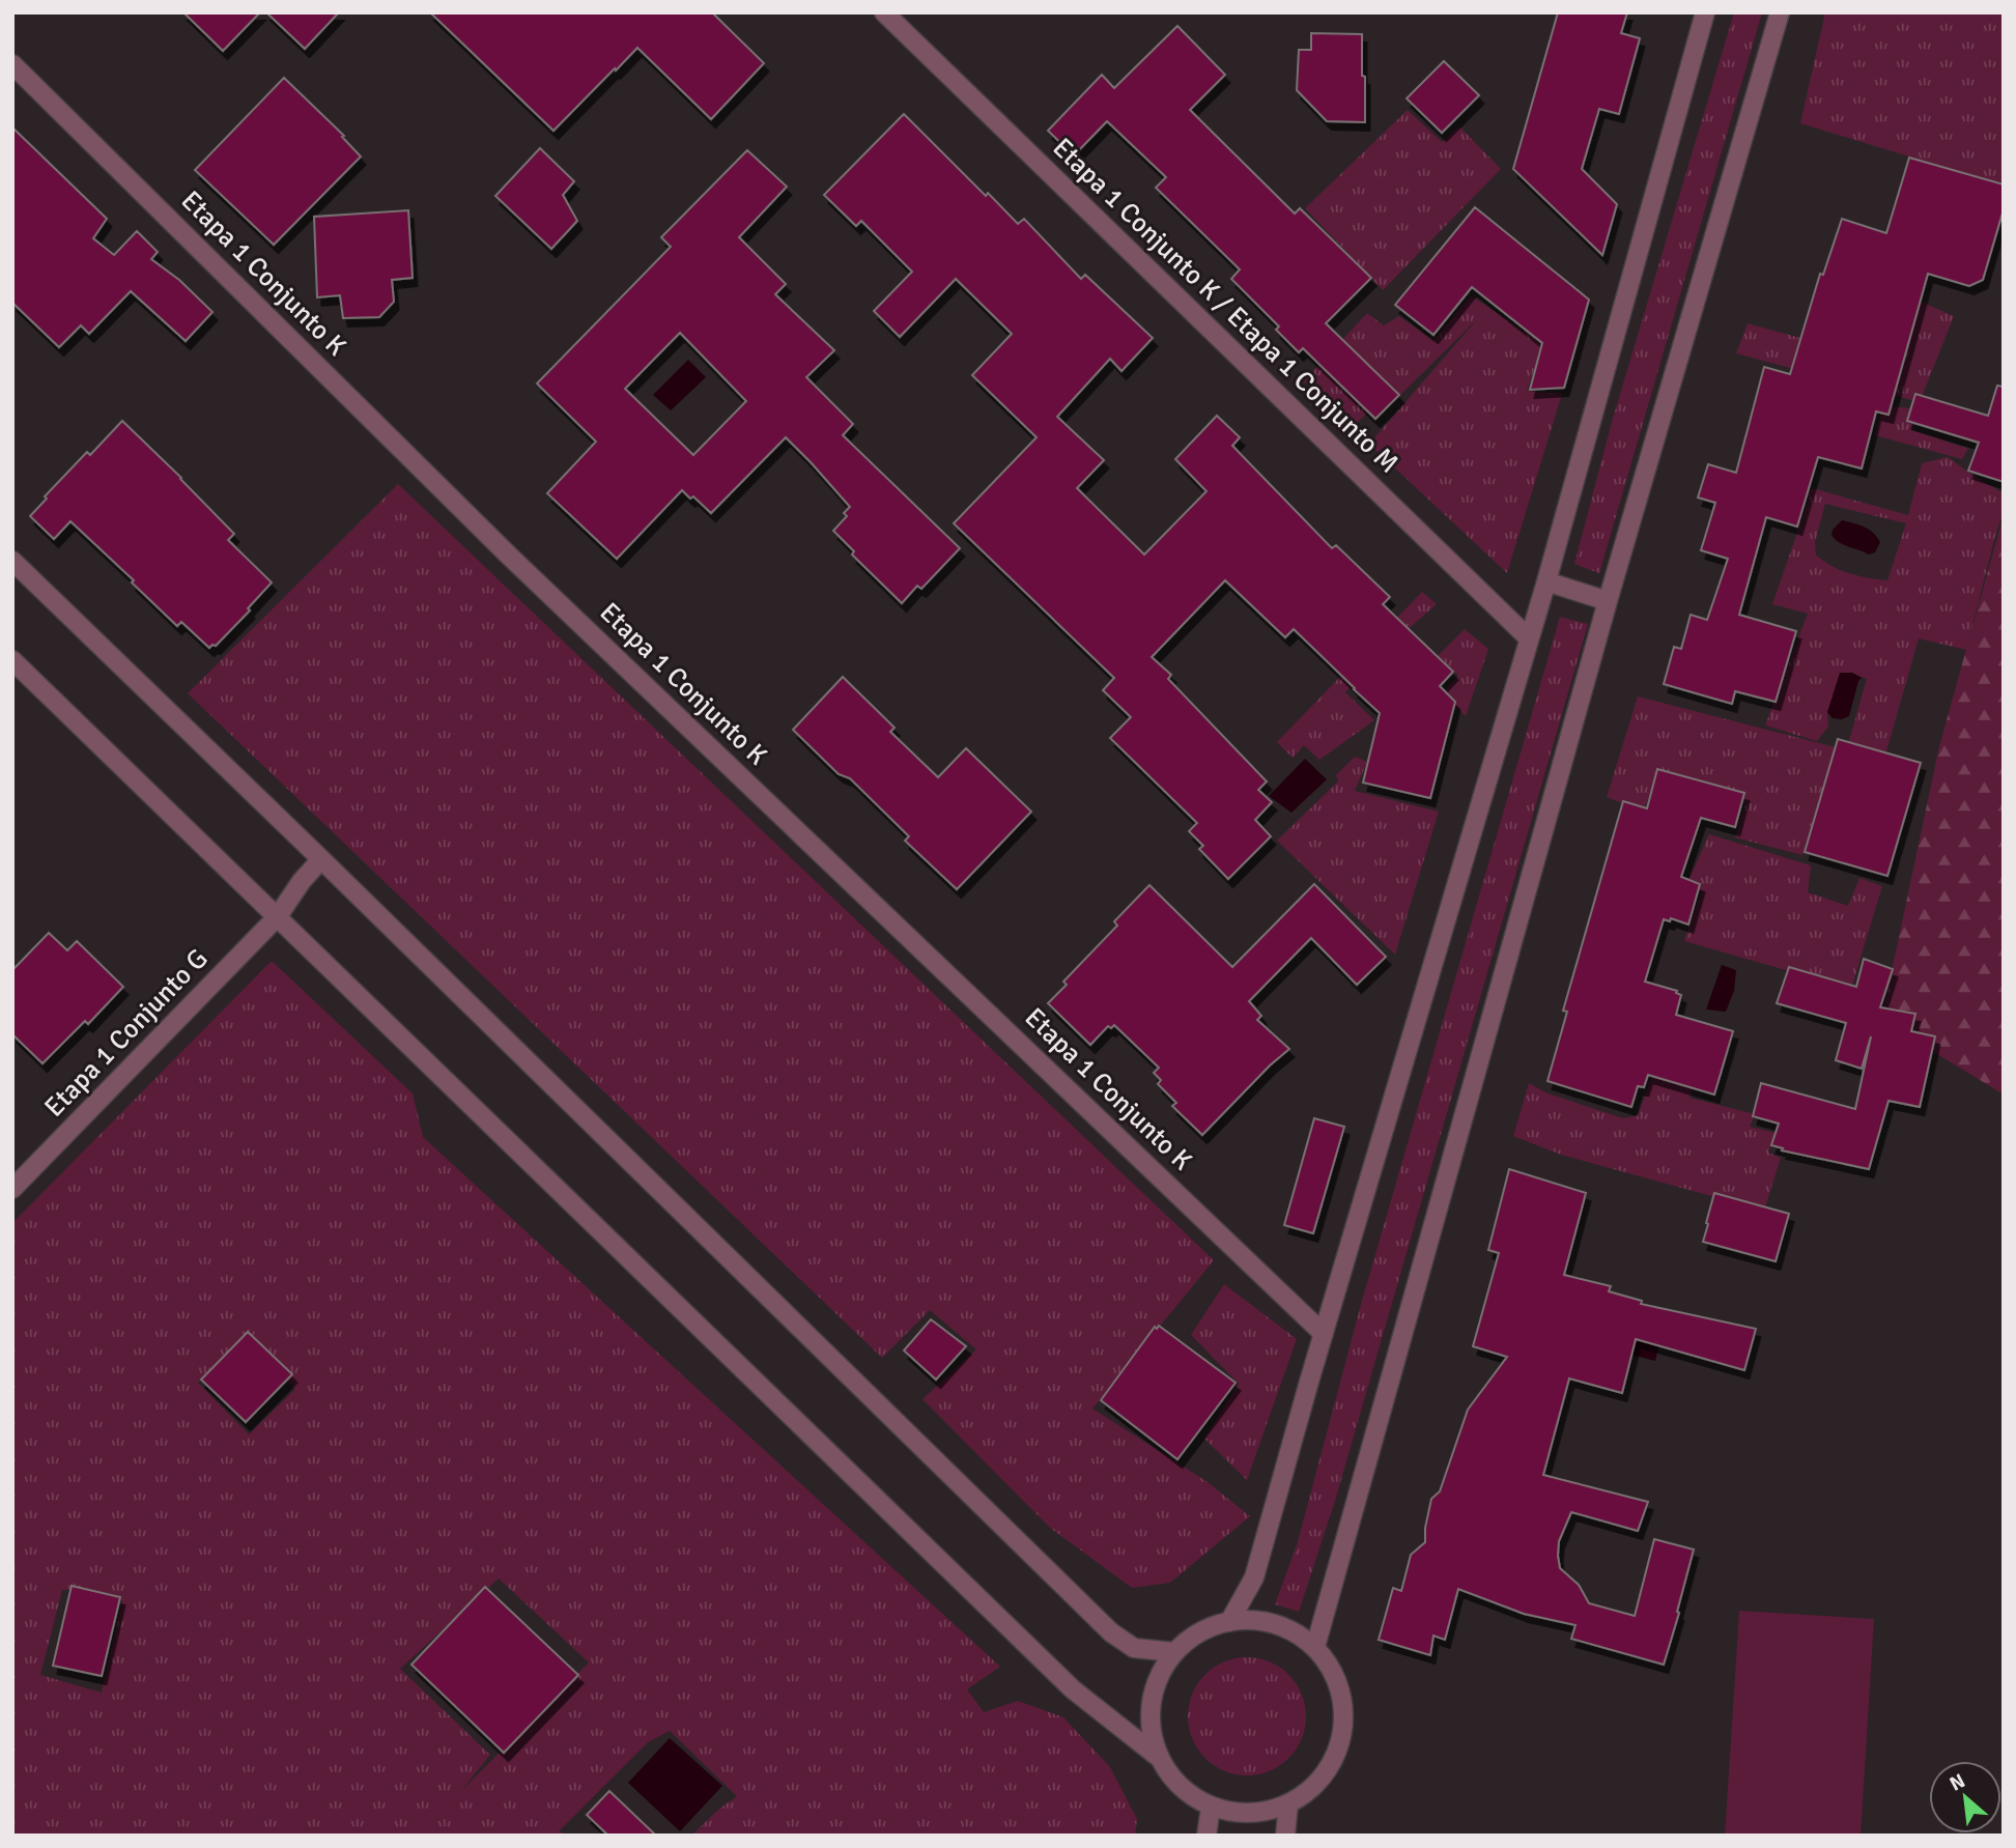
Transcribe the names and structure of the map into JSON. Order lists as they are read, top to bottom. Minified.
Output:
{"streets":{"street":["Etapa 1 Conjunto K","Etapa 1 Conjunto K / Etapa 1 Conjunto M","Etapa 1 Conjunto G"]},"north":"top left"}
